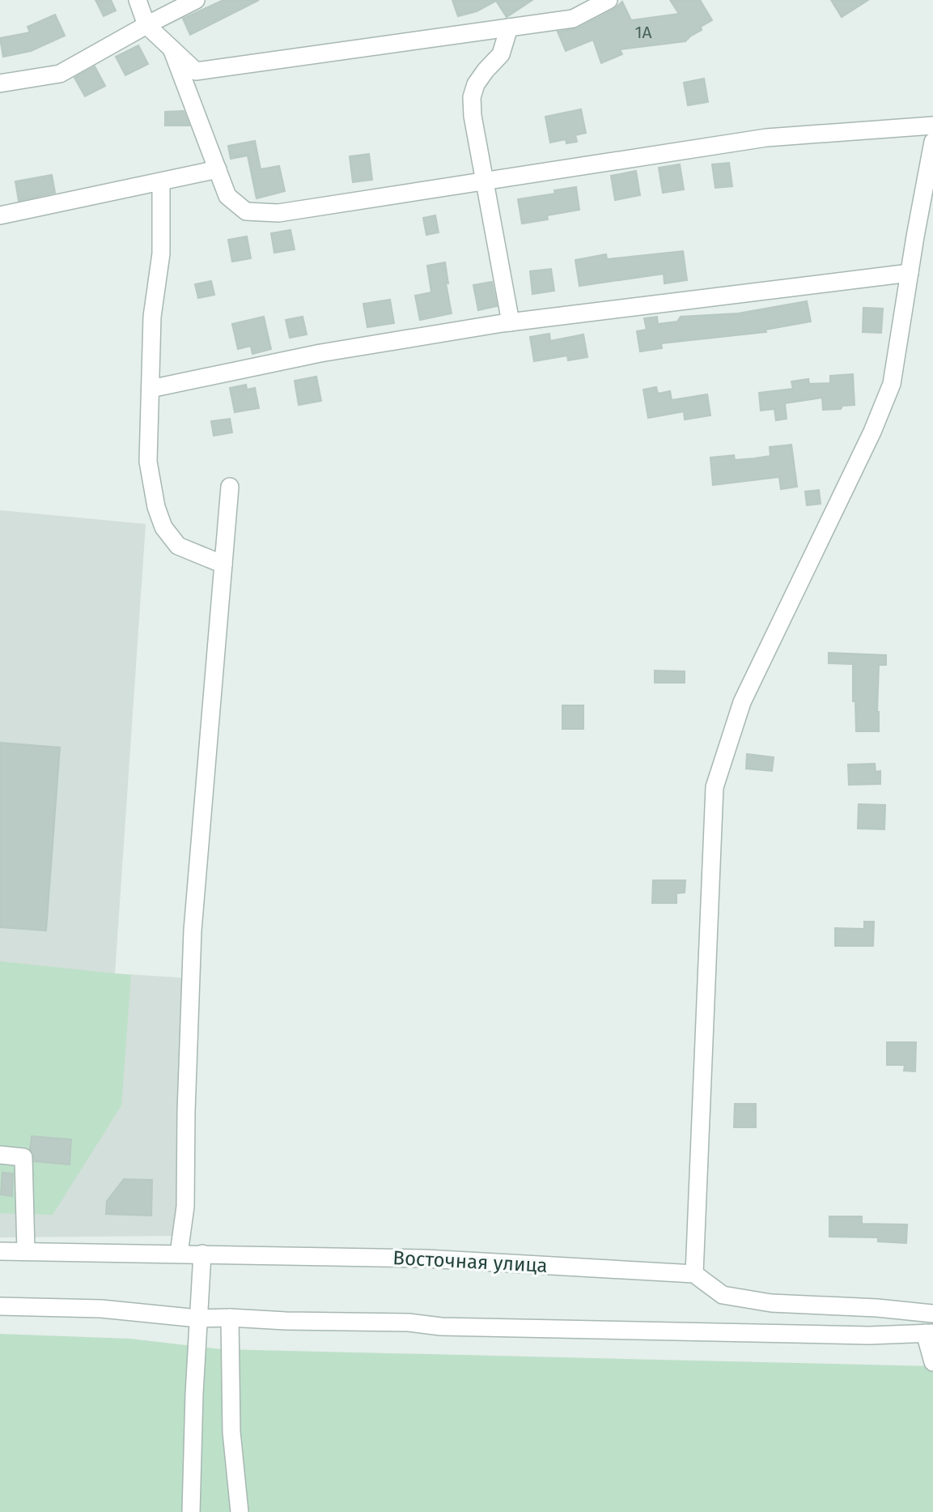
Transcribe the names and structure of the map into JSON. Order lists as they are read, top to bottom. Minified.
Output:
{"streets":{"street":["Восточная улица"]},"house_numbers":["1А"]}
